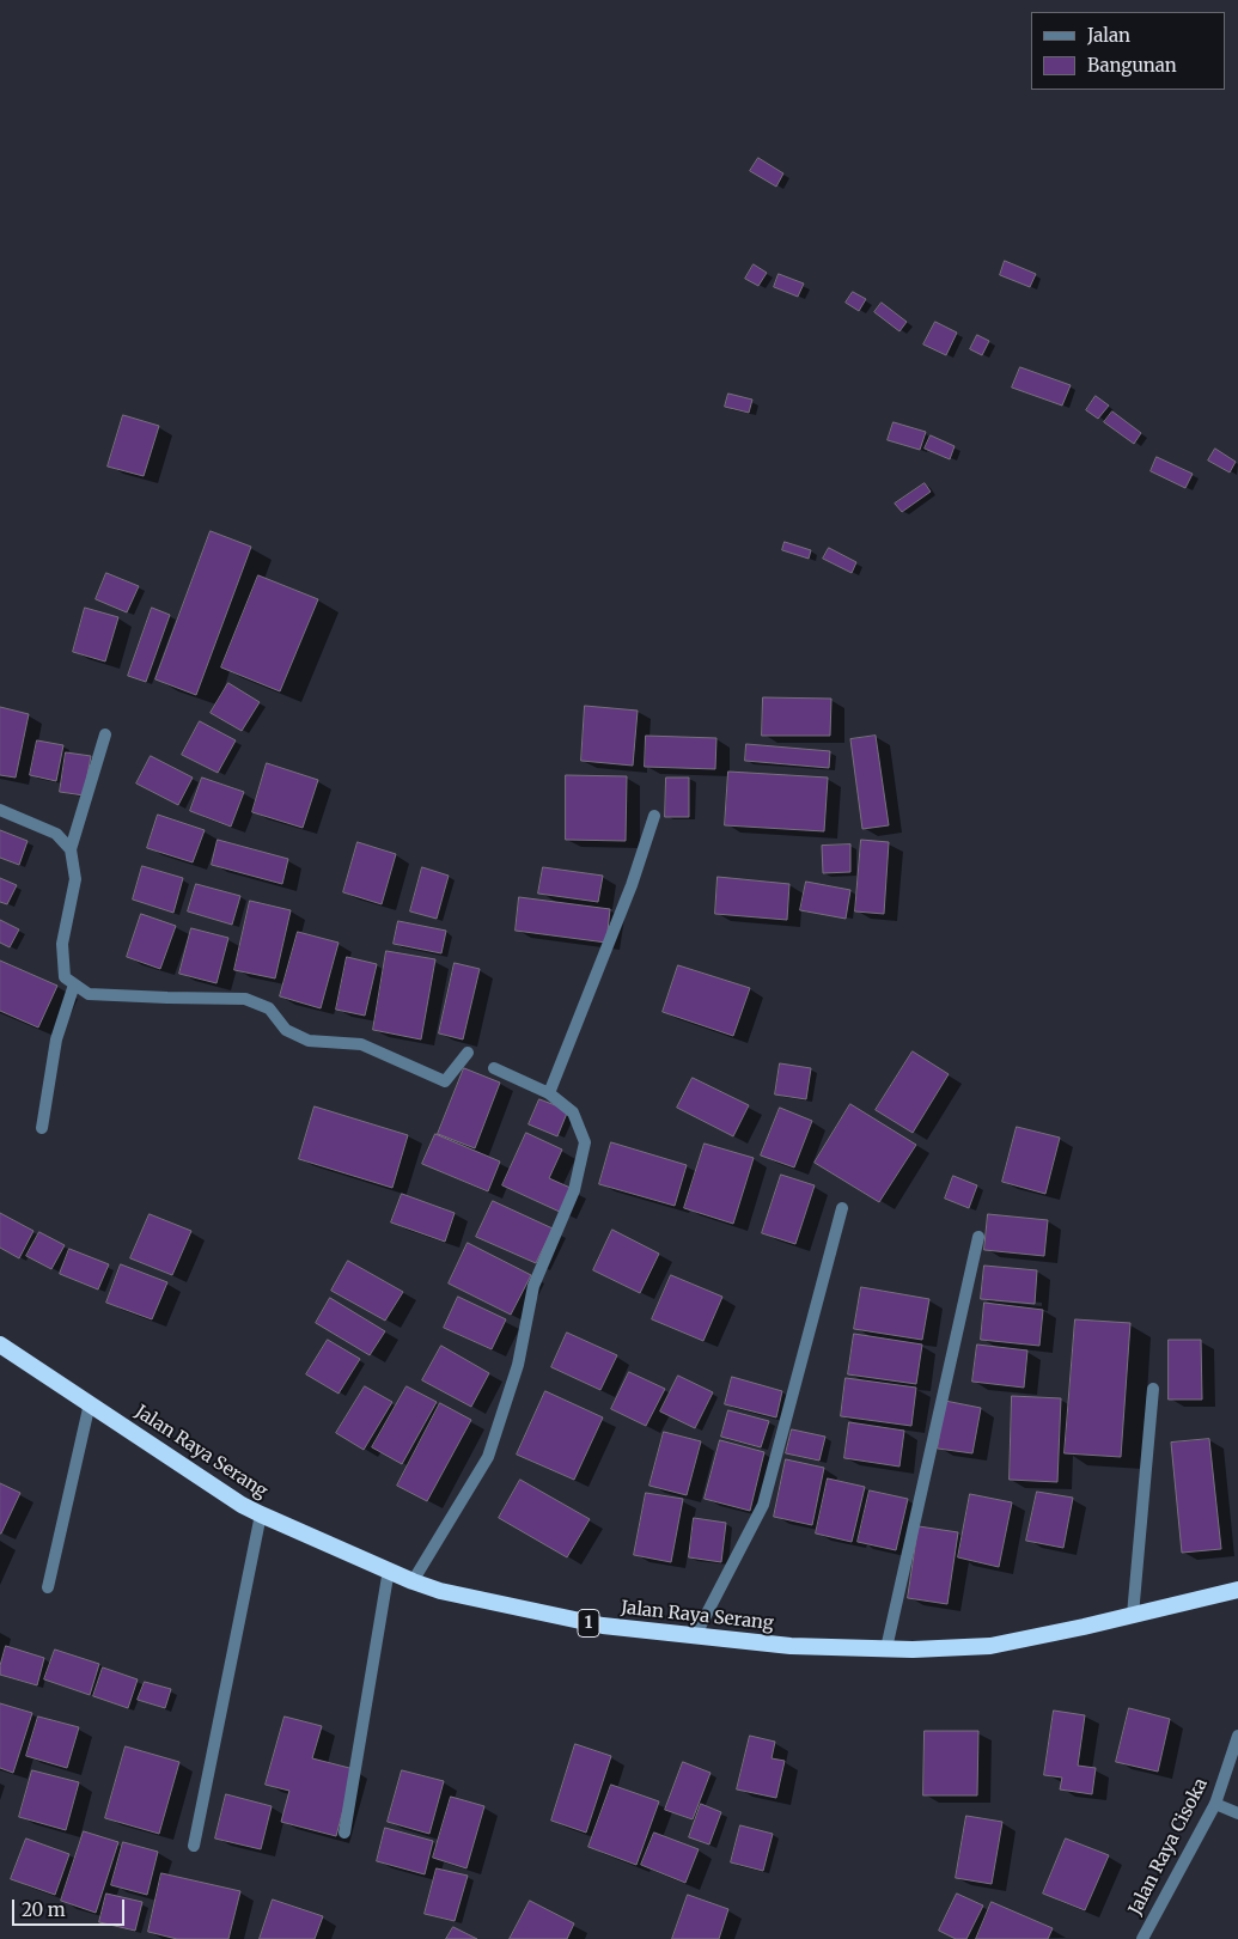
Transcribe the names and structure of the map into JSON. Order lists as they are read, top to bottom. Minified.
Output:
{"streets":{"highway":["Jalan Raya Serang","1"],"street":["Jalan Raya Cisoka"]},"legend":["Jalan","Bangunan"],"scale_bar":"20 m"}
